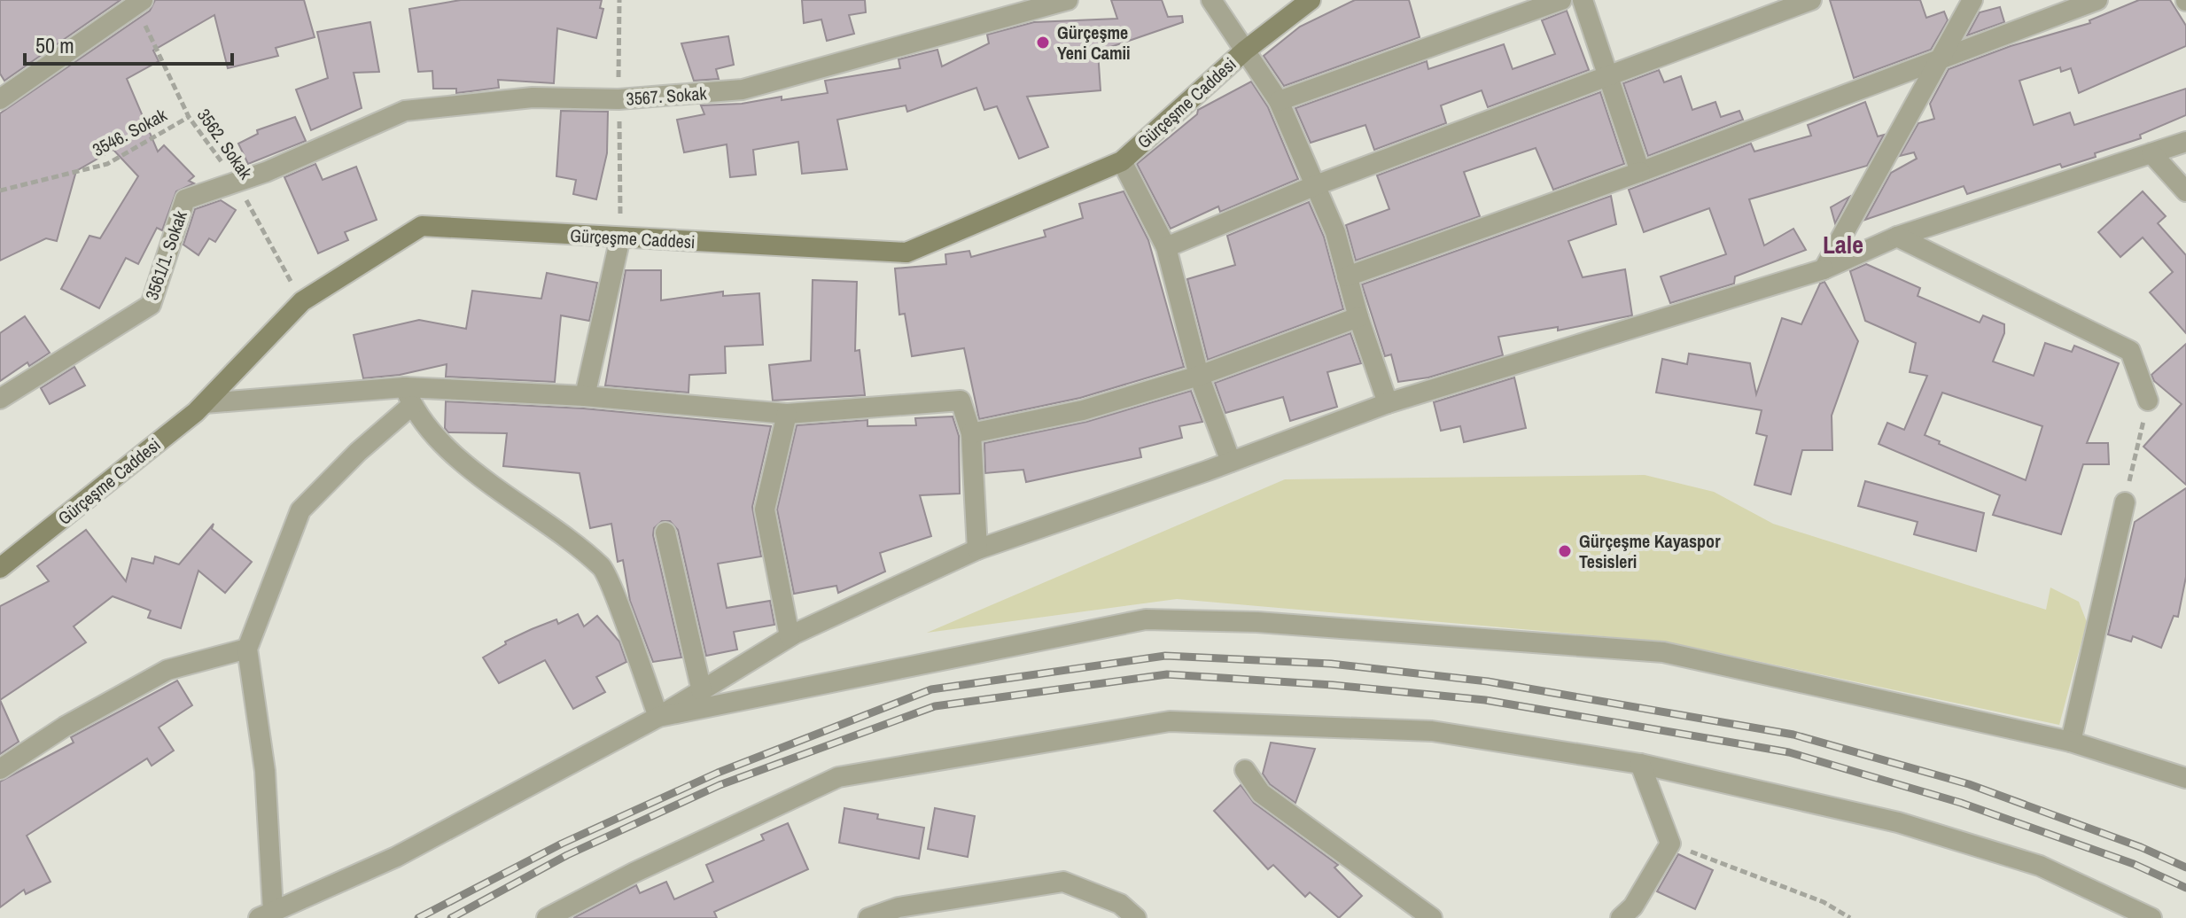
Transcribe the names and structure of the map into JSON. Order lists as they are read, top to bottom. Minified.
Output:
{"streets":{"main road":["Gürçeşme Caddesi"],"street":["3567. Sokak","3561/1. Sokak"],"path":["3546. Sokak","3562. Sokak"]},"crossings":[["3567. Sokak","3561/1. Sokak"],["Gürçeşme Caddesi","3562. Sokak"],["3546. Sokak","3562. Sokak"],["3562. Sokak","3561/1. Sokak"]],"districts":["Lale"],"places":["Gürçeşme Yeni Camii","Gürçeşme Kayaspor Tesisleri"],"scale_bar":"50 m"}
